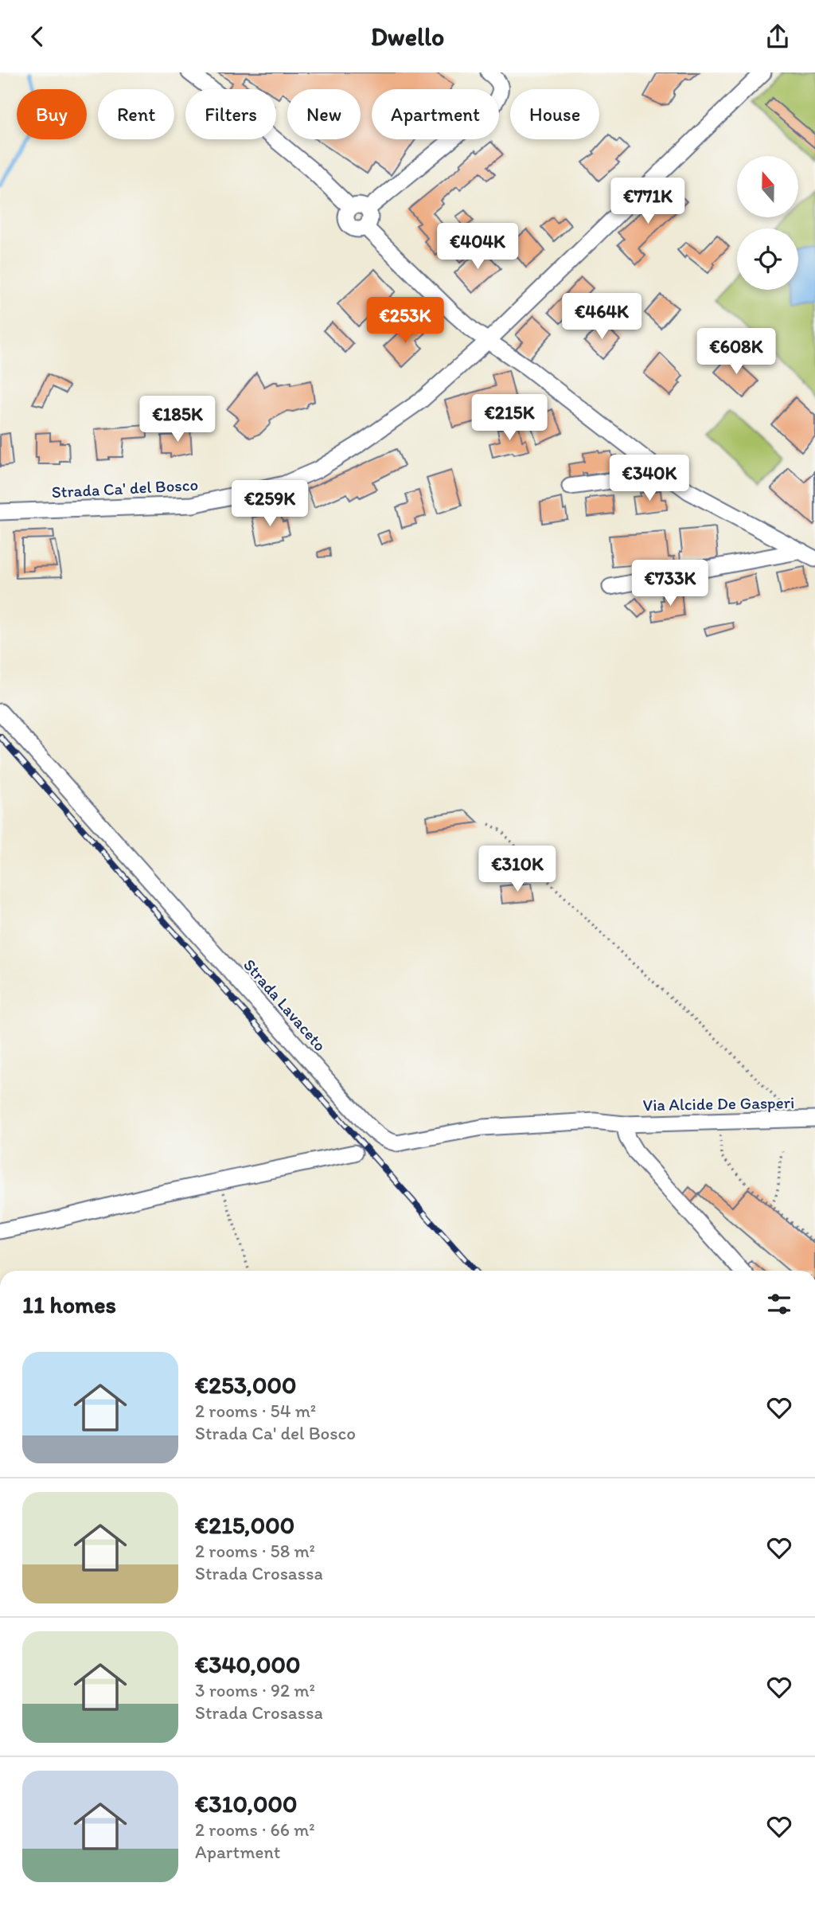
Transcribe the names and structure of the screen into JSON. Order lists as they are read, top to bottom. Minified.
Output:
{"streets":{"street":["Strada Ca' del Bosco","Strada Lavaceto","Via Alcide De Gasperi"]},"crossings":[["Strada Lavaceto","Via Alcide De Gasperi"]],"north":"top","page":{"header":"Dwello","chip":["Buy","Rent","Filters","New","Apartment","House"],"price":["€771K","€404K","€464K","€253K","€608K","€215K","€185K","€340K","€259K","€733K","€310K"],"heading":"11 homes","list":[{"name":"€253,000","note":"2 rooms · 54 m² · Strada Ca' del Bosco"},{"name":"€215,000","note":"2 rooms · 58 m² · Strada Crosassa"},{"name":"€340,000","note":"3 rooms · 92 m² · Strada Crosassa"},{"name":"€310,000","note":"2 rooms · 66 m² · Apartment"}]}}
